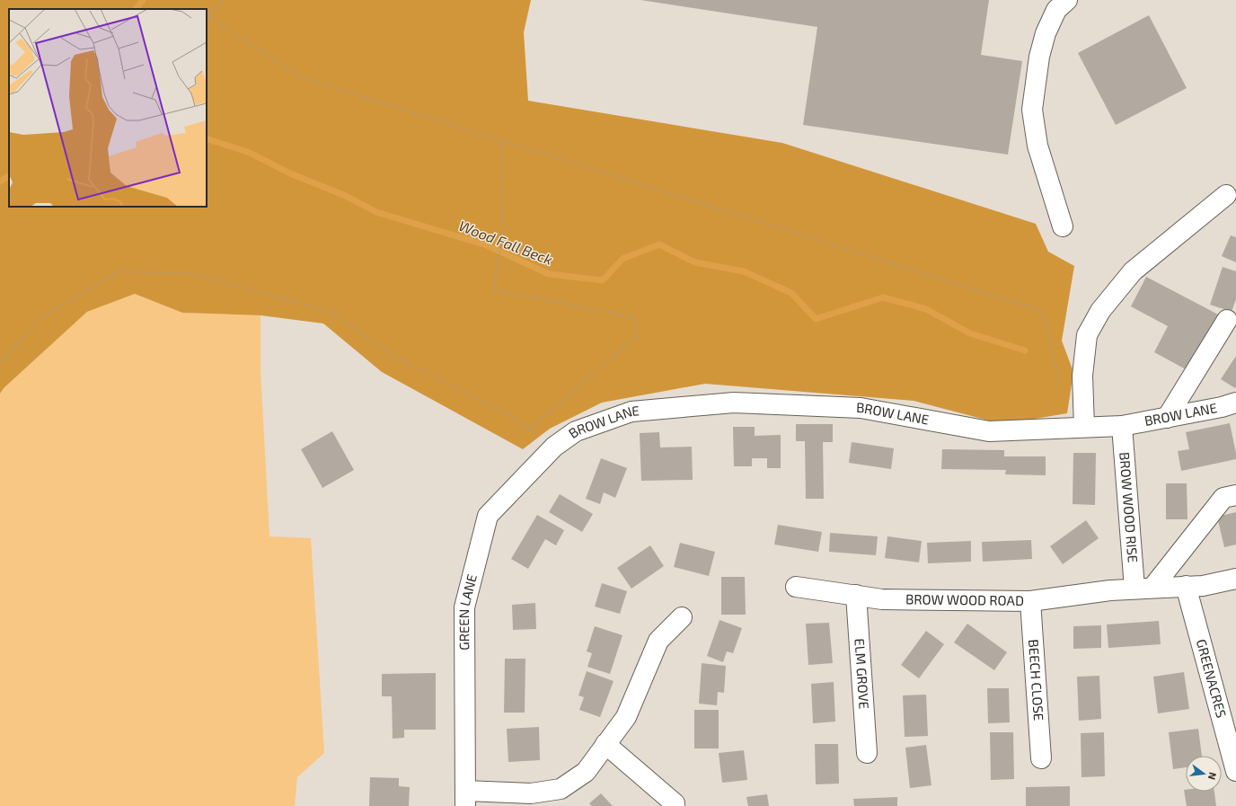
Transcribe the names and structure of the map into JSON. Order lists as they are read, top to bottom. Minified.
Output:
{"streets":{"street":["BROW LANE","BROW WOOD RISE","BROW WOOD ROAD","GREEN LANE","ELM GROVE","GREENACRES","BEECH CLOSE"]},"crossings":[["BROW LANE","BROW WOOD RISE"],["BROW LANE","GREEN LANE"],["BROW WOOD RISE","BROW WOOD ROAD"],["BROW WOOD ROAD","ELM GROVE"],["BROW WOOD ROAD","GREENACRES"],["BROW WOOD ROAD","BEECH CLOSE"]],"water":["Wood Fall Beck"],"north":"right"}
